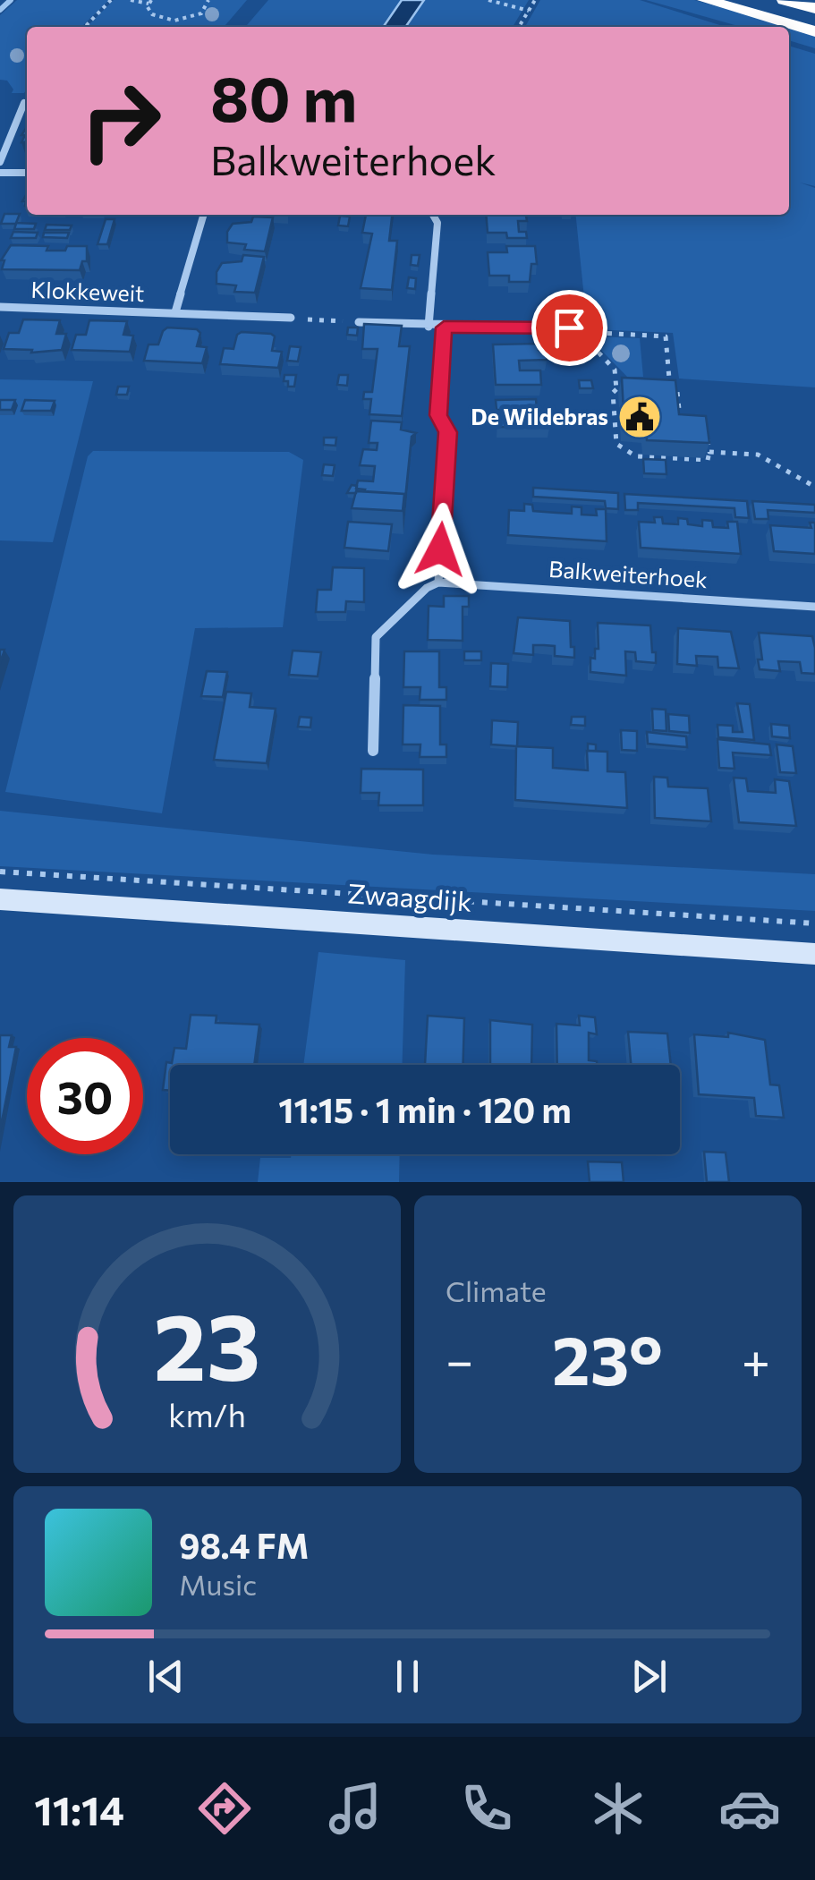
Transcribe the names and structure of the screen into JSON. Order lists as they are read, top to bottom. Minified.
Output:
{"streets":{"street":["Klokkeweit","Balkweiterhoek","Zwaagdijk"]},"places":{"public building":["De Wildebras"]},"page":{"turn":["80 m","Balkweiterhoek"],"limit":"30","trip":"11:15 · 1 min · 120 m","tile":"Climate","heat":["−","23°","+"],"song":["98.4 FM","Music"],"tabs":"11:14","gauge":["23","km/h"]}}
